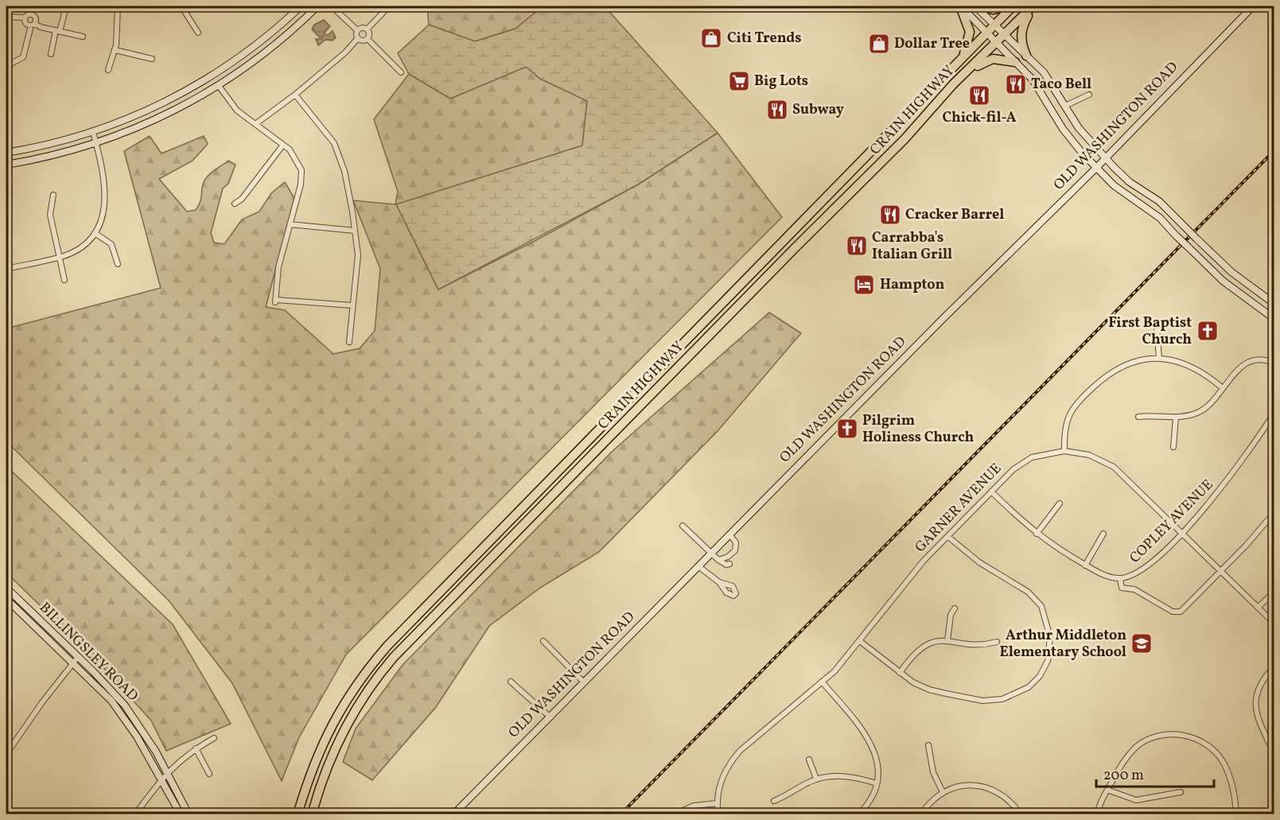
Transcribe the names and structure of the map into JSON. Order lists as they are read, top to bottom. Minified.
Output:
{"streets":{"highway":["CRAIN HIGHWAY"],"main road":["OLD WASHINGTON ROAD","BILLINGSLEY ROAD"],"street":["GARNER AVENUE","COPLEY AVENUE"]},"crossings":[["GARNER AVENUE","COPLEY AVENUE"]],"places":{"shop":["Citi Trends","Dollar Tree"],"supermarket":["Big Lots"],"restaurant":["Taco Bell","Chick-fil-A","Subway","Cracker Barrel","Carrabba's Italian Grill"],"hotel":["Hampton"],"church":["First Baptist Church","Pilgrim Holiness Church"],"school or university":["Arthur Middleton Elementary School"]},"scale_bar":"200 m"}
